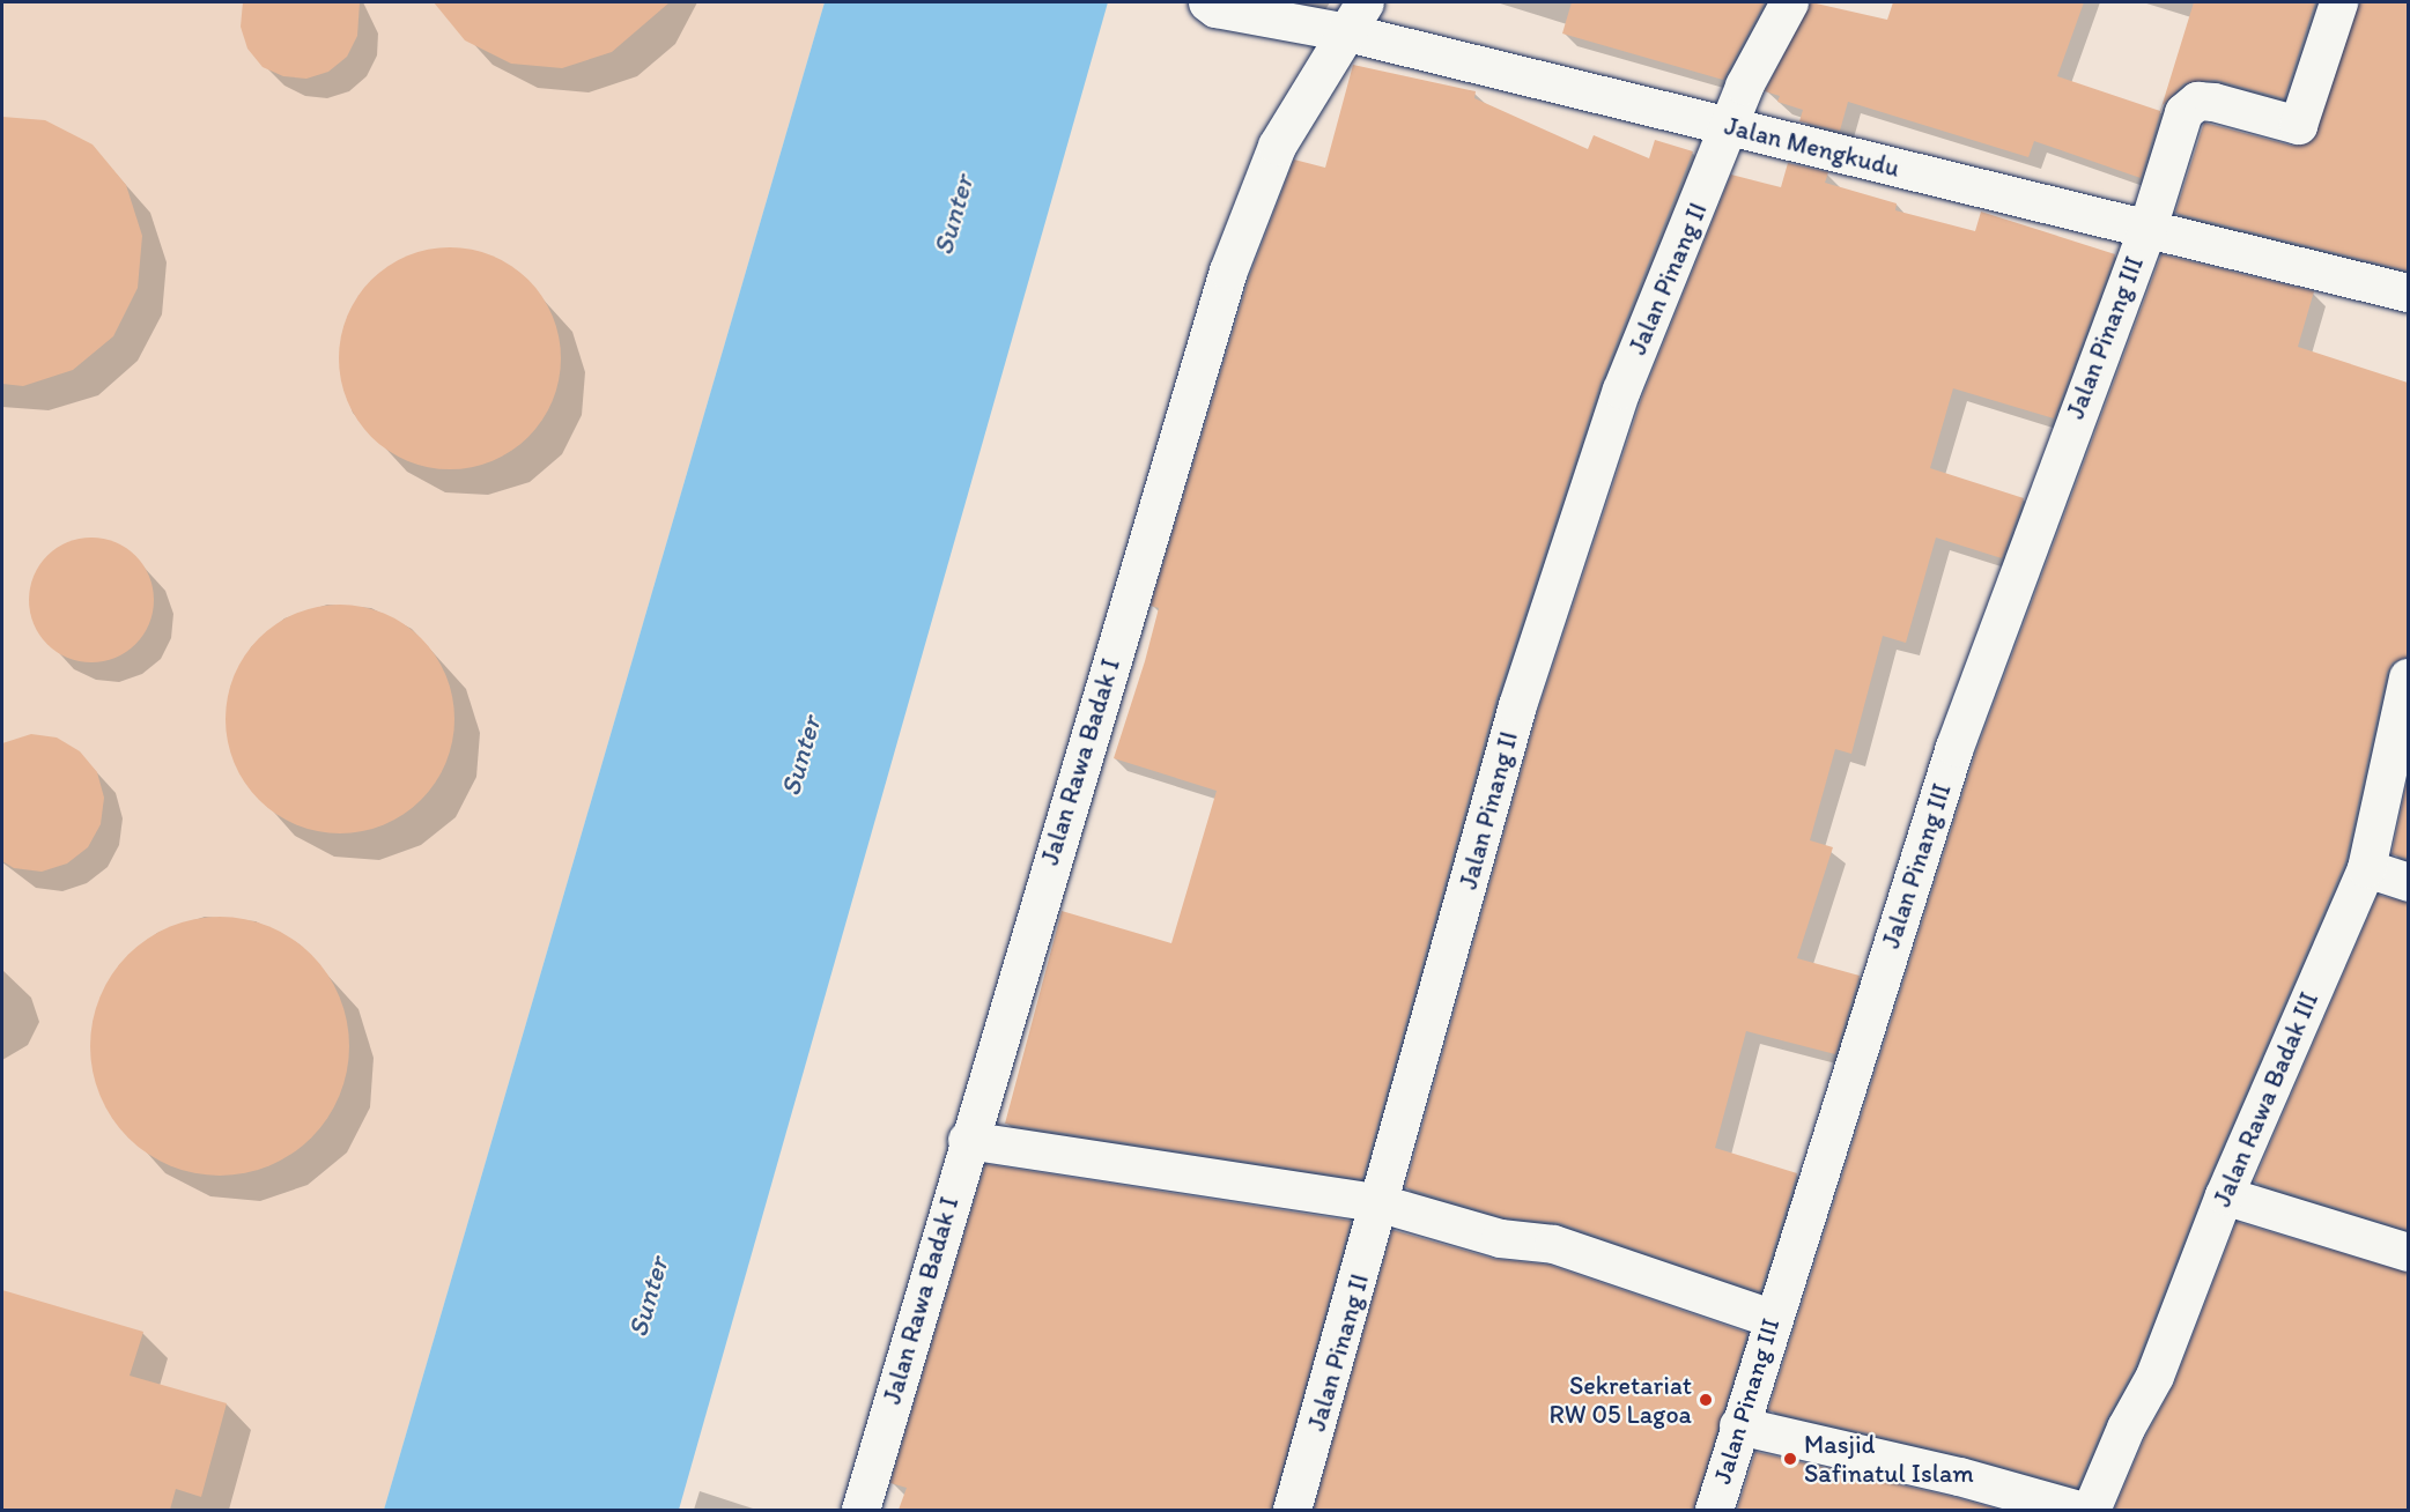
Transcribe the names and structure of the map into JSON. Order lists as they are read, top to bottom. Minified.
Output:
{"streets":{"street":["Jalan Mengkudu","Jalan Pinang II","Jalan Pinang III","Jalan Rawa Badak I","Jalan Rawa Badak III"]},"crossings":[["Jalan Mengkudu","Jalan Pinang II"],["Jalan Mengkudu","Jalan Pinang III"],["Jalan Mengkudu","Jalan Rawa Badak I"]],"water":["Sunter"],"places":["Sekretariat RW 05 Lagoa","Masjid Safinatul Islam"]}
